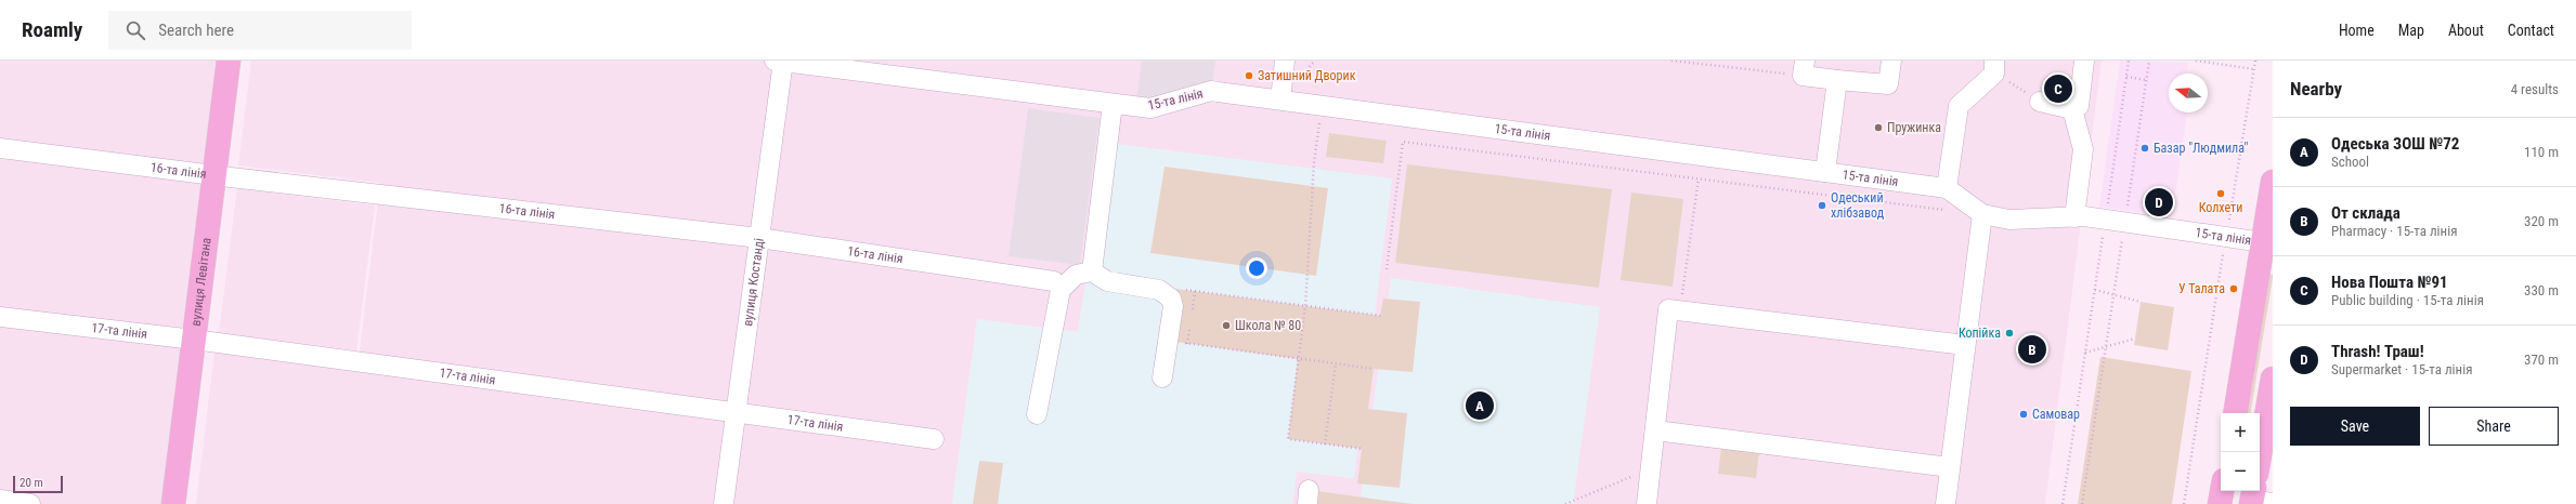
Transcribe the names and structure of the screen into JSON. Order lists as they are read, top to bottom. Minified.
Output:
{"streets":{"main road":["вулиця Левітана"],"street":["15-та лінія","16-та лінія","вулиця Костанді","17-та лінія"]},"crossings":[["15-та лінія","вулиця Костанді"],["16-та лінія","вулиця Левітана"],["16-та лінія","вулиця Костанді"],["вулиця Левітана","17-та лінія"],["вулиця Костанді","17-та лінія"]],"places":["Затишний Дворик","Пружинка","Базар \"Людмила\"","Колхети","Одеський хлібзавод","У Талата","Школа № 80","Копійка","Самовар"],"scale_bar":"20 m","north":"left","page":{"header":"Roamly","search":"Search here","nav":["Home","Map","About","Contact"],"heading":["Nearby","4 results"],"pins":["C","D","B","A"],"list":[{"mark":"A","name":"Одеська ЗОШ №72","note":"School","value":"110 m"},{"mark":"B","name":"От склада","note":"Pharmacy · 15-та лінія","value":"320 m"},{"mark":"C","name":"Нова Пошта №91","note":"Public building · 15-та лінія","value":"330 m"},{"mark":"D","name":"Thrash! Траш!","note":"Supermarket · 15-та лінія","value":"370 m"}],"buttons":["Save","Share"],"map_buttons":["+","−"],"scale":"20 m"}}
